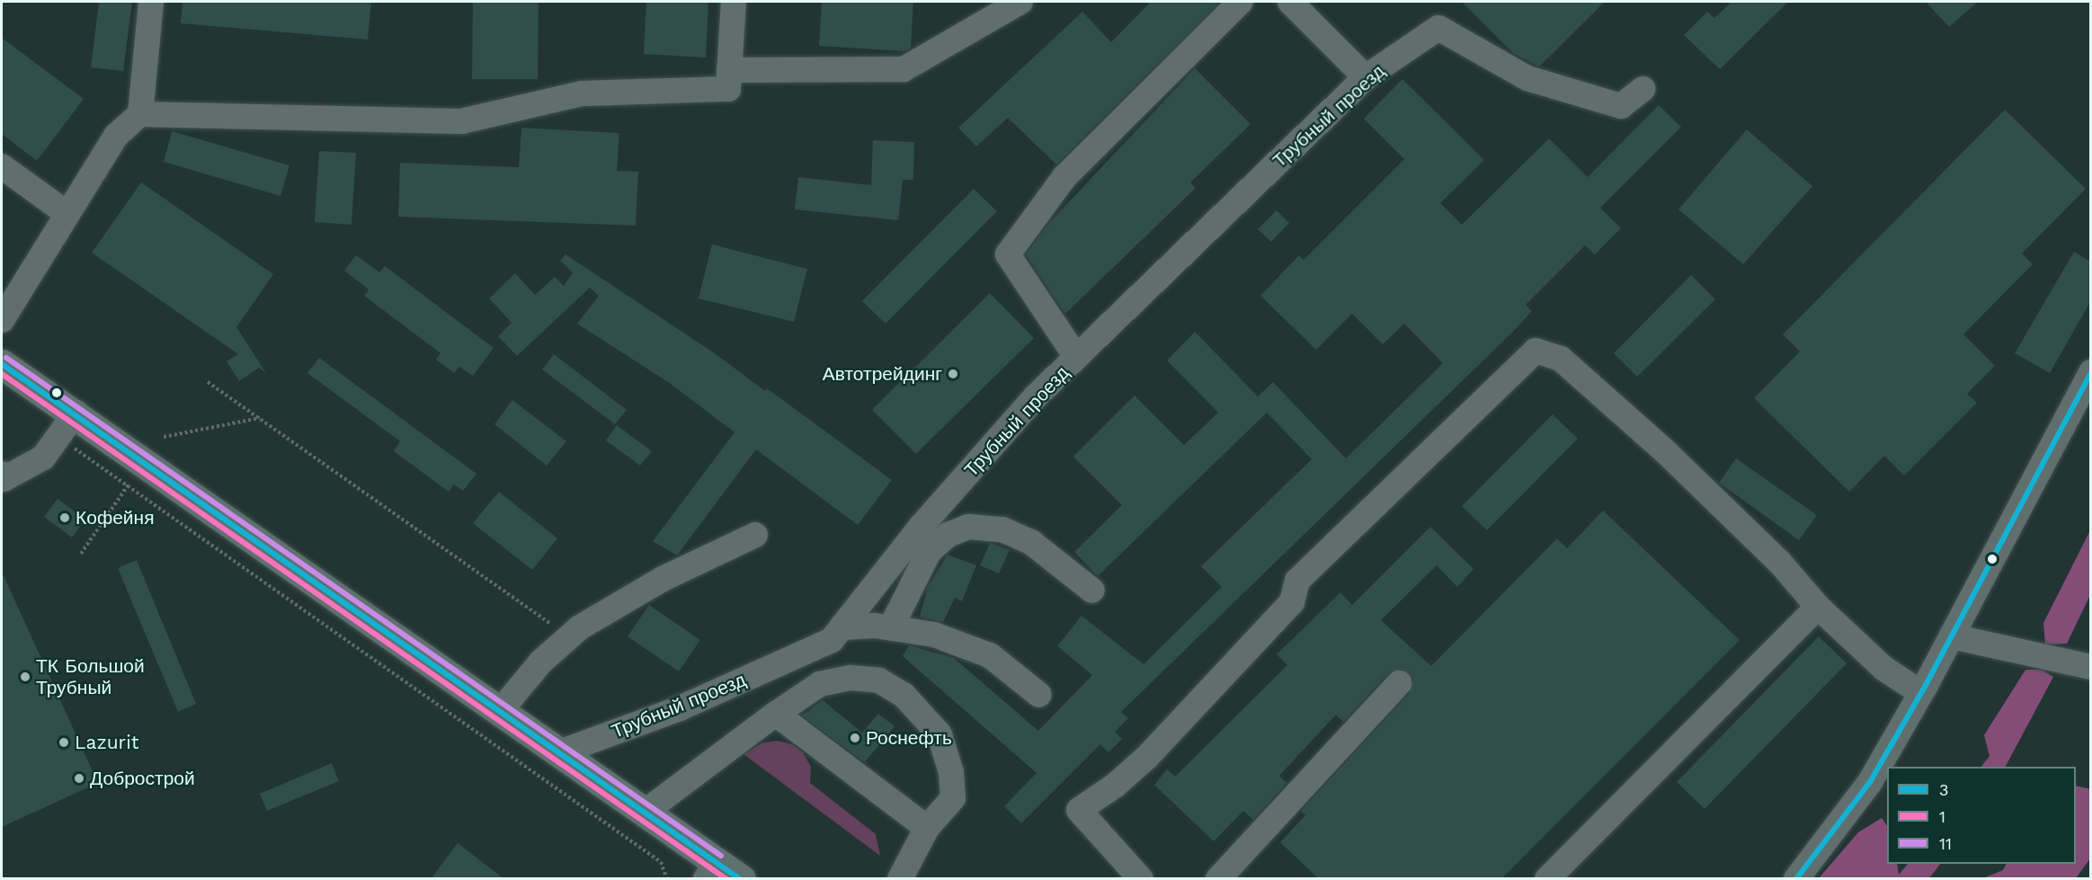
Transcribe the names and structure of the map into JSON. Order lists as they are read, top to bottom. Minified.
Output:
{"streets":{"street":["Трубный проезд"]},"places":["Автотрейдинг","Кофейня","ТК Большой Трубный","Роснефть","Lazurit","Добрострой"],"lines":["transit line 11","transit line 3","transit line 1"],"legend":["3","1","11"]}
